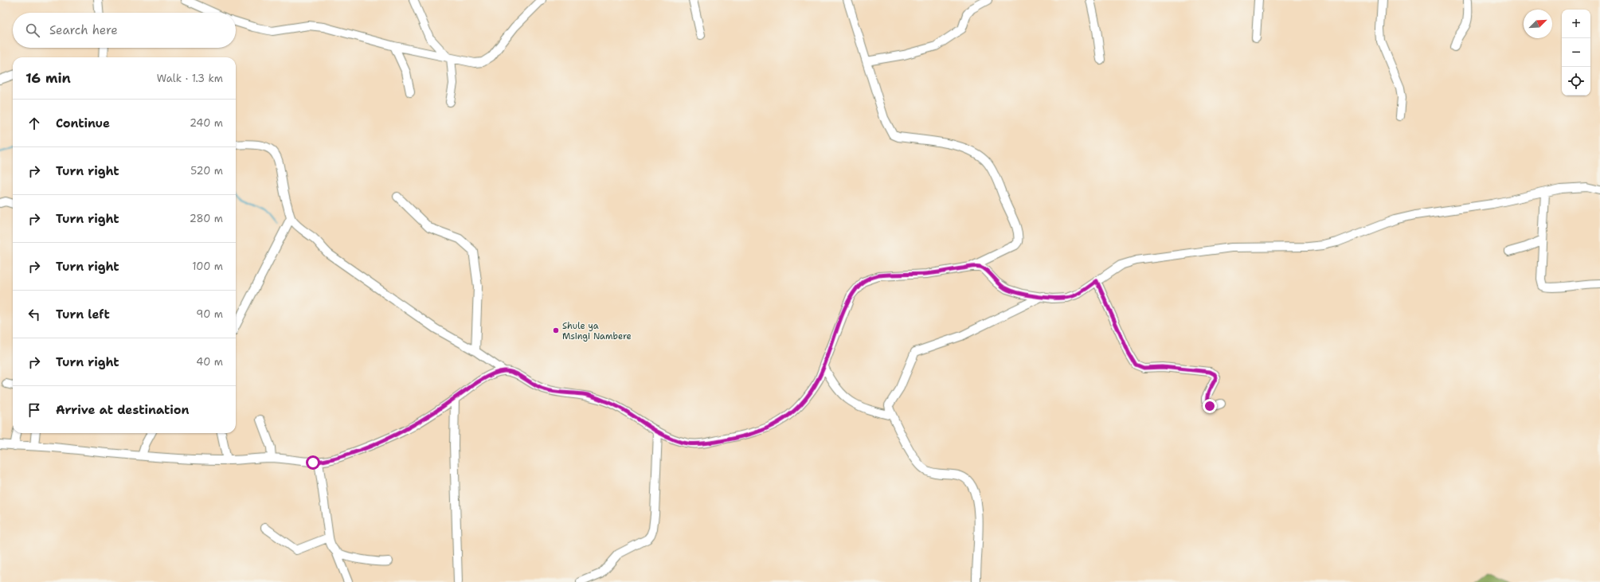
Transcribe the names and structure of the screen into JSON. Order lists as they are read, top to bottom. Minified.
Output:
{"places":["Shule ya Msingi Nambere"],"north":"top right","page":{"map_buttons":["+","−"],"search":"Search here","heading":["16 min","Walk · 1.3 km"],"list":[["Continue","240 m"],["Turn right","520 m"],["Turn right","280 m"],["Turn right","100 m"],["Turn left","90 m"],["Turn right","40 m"],"Arrive at destination"]}}
